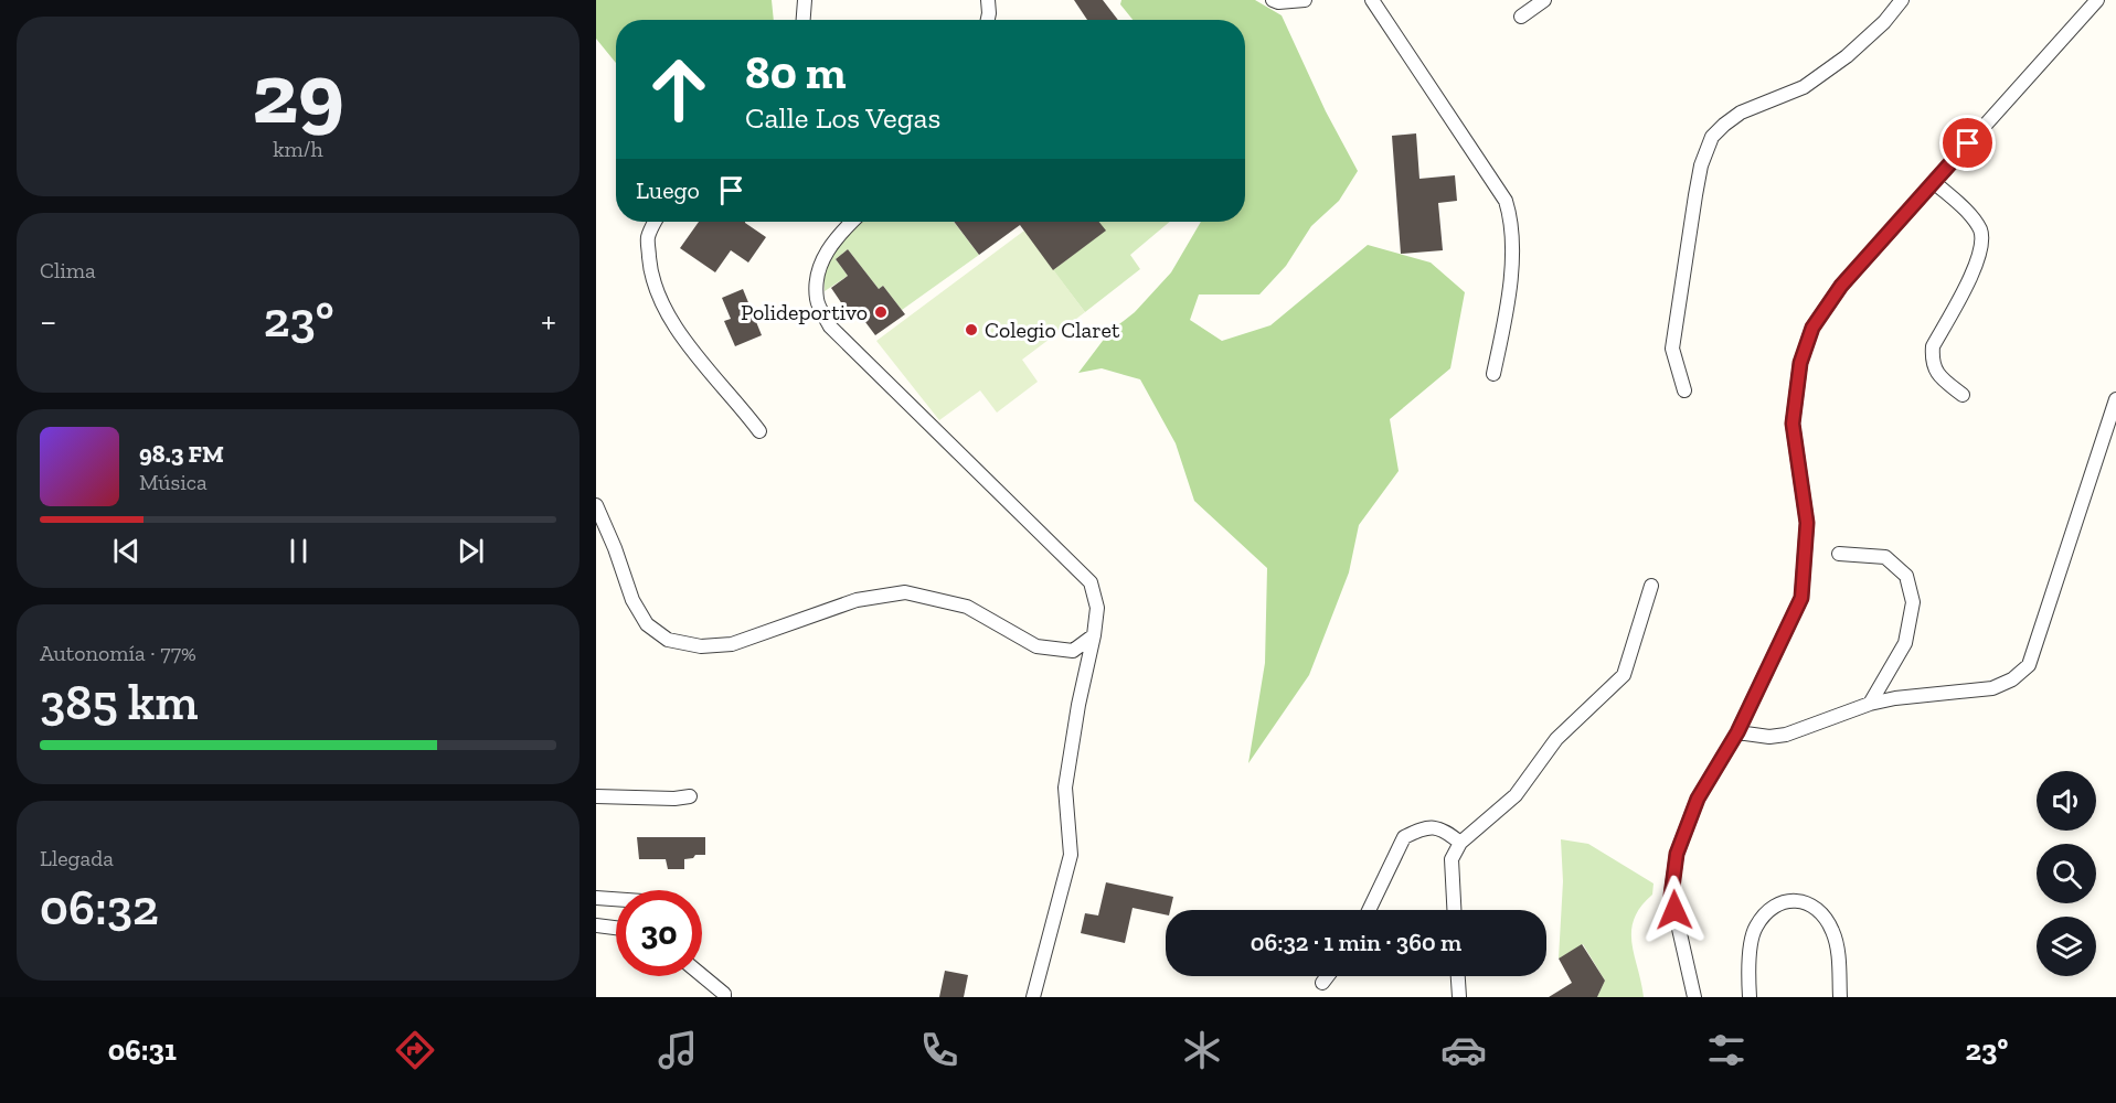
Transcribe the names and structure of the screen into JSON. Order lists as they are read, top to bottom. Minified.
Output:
{"places":["Polideportivo","Colegio Claret"],"page":{"tile":[["29","km/h"],"Clima",["Autonomía · 77%","385 km"],["Llegada","06:32"]],"turn":["80 m","Calle Los Vegas"],"then":"Luego","heat":["−","23°","+"],"song":["98.3 FM","Música"],"limit":"30","trip":"06:32 · 1 min · 360 m","tabs":["06:31","23°"]}}
